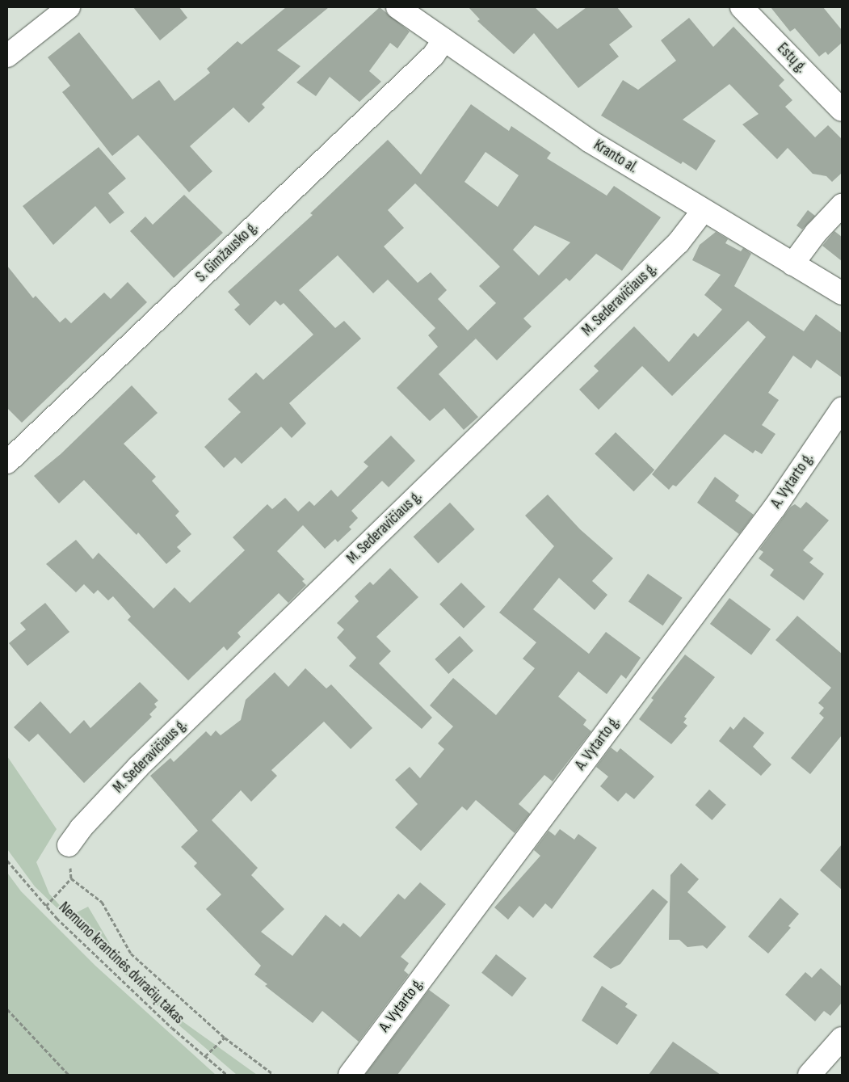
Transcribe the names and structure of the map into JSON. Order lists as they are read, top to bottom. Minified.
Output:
{"streets":{"street":["Estų g.","Kranto al.","S. Gimžausko g.","M. Sederavičiaus g.","A. Vytarto g."],"path":["Nemuno krantinės dviračių takas"]},"crossings":[["Kranto al.","S. Gimžausko g."],["Kranto al.","M. Sederavičiaus g."]]}
